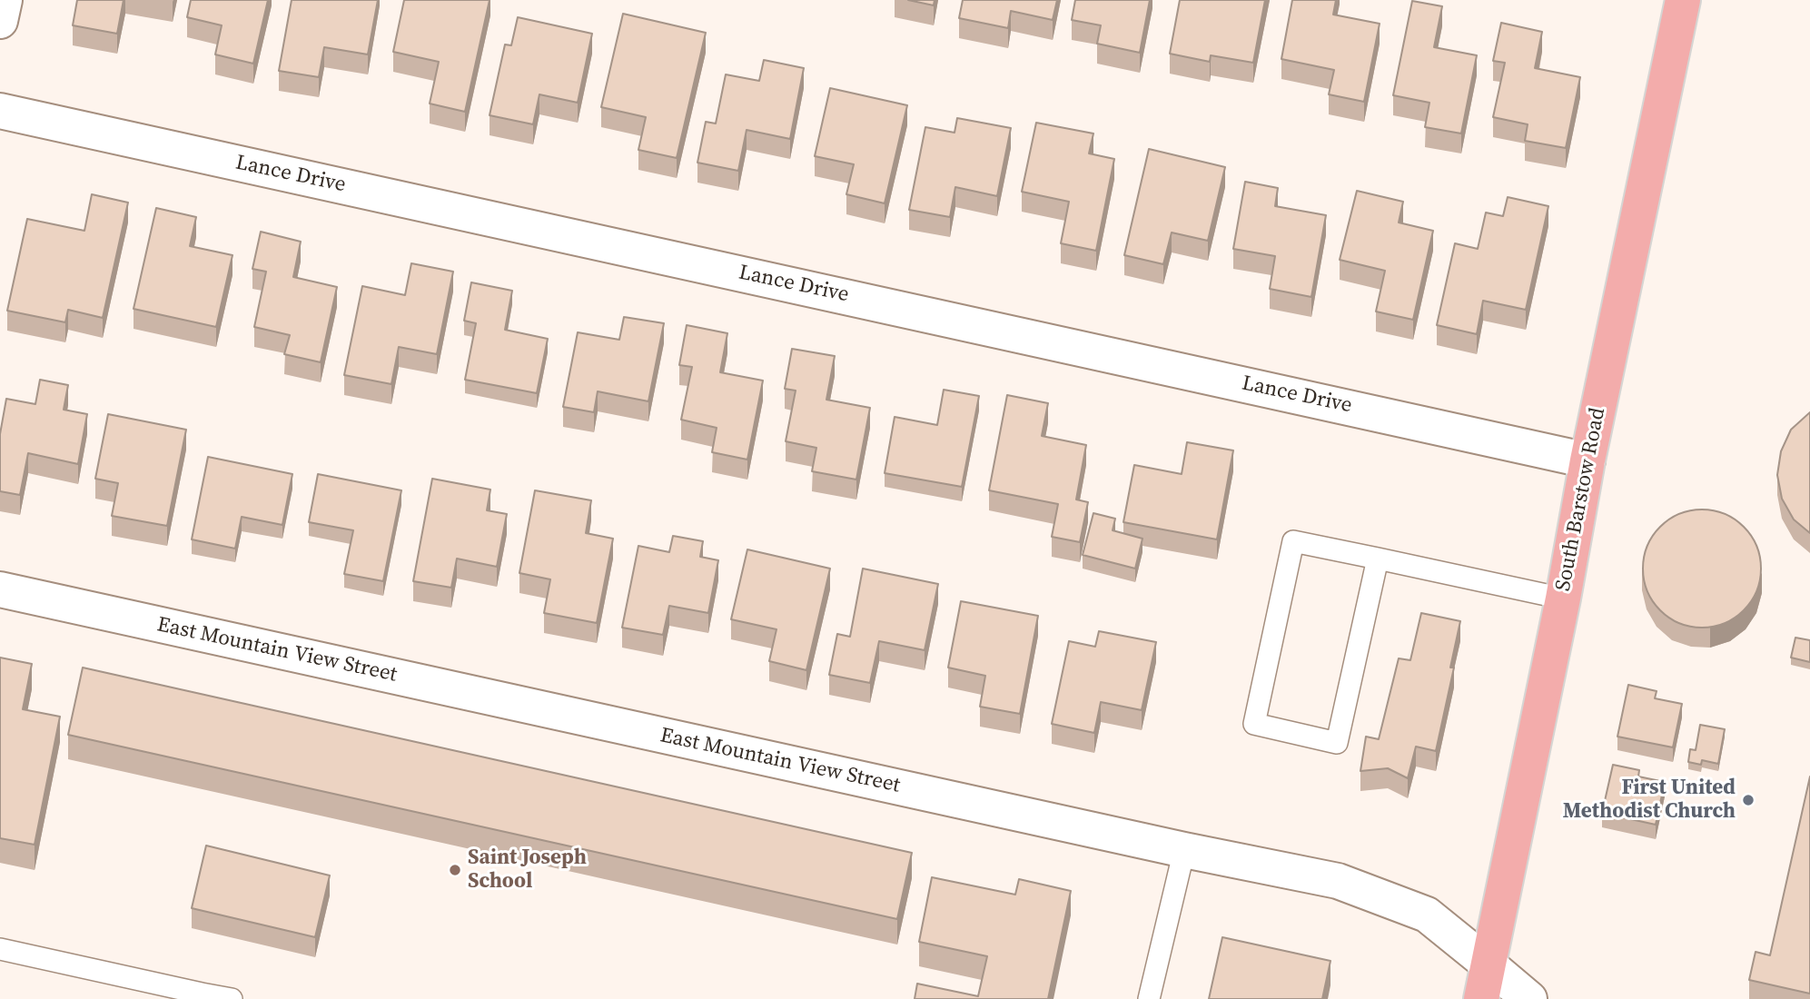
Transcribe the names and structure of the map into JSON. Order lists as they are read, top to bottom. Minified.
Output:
{"streets":{"main road":["South Barstow Road"],"street":["Lance Drive","East Mountain View Street"]},"crossings":[["Lance Drive","South Barstow Road"],["South Barstow Road","East Mountain View Street"]],"places":["First United Methodist Church","Saint Joseph School"]}
